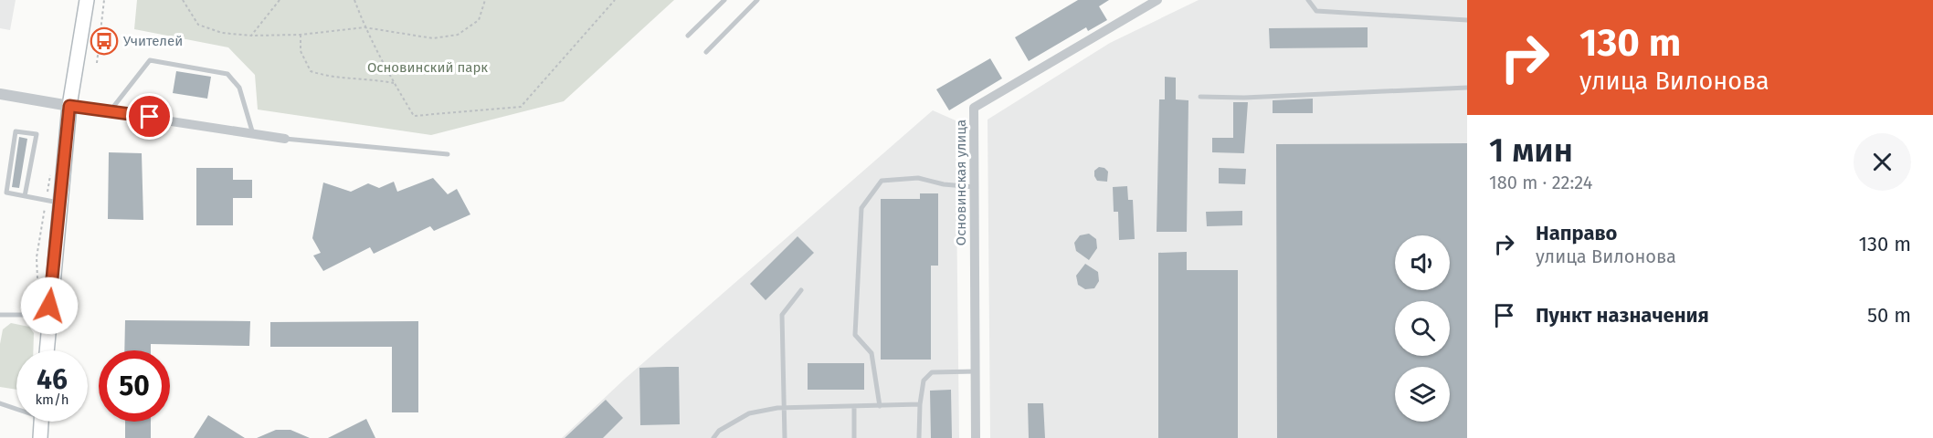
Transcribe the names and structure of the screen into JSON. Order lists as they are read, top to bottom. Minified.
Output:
{"streets":{"street":["Основинская улица"]},"parks":["Основинский парк"],"places":{"bus stop":["Учителей"]},"page":{"turn":["130 m","улица Вилонова"],"heading":["1 мин","180 m · 22:24"],"list":[{"name":"Направо","note":"улица Вилонова","value":"130 m"},{"name":"Пункт назначения","value":"50 m"}],"speed":"46 km/h","limit":"50"}}
